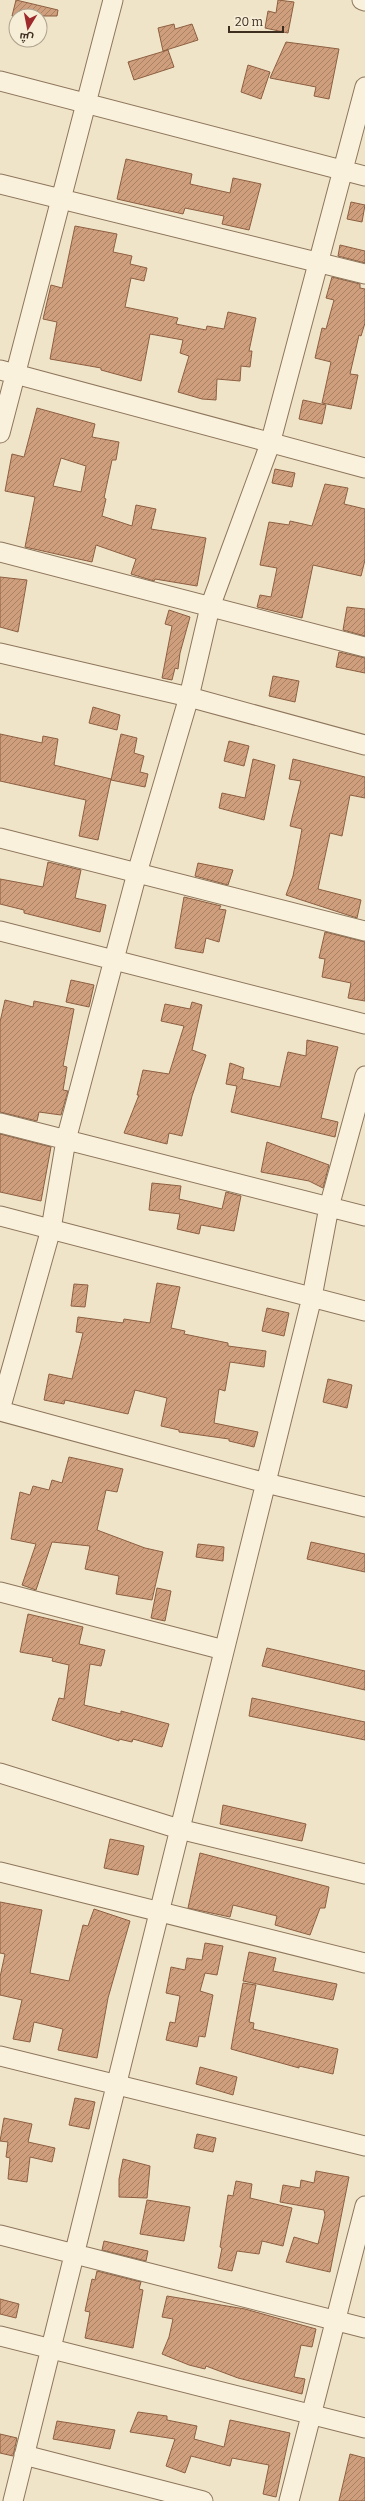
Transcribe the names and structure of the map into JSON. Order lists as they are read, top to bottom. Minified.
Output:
{"scale_bar":"20 m","north":"bottom"}
